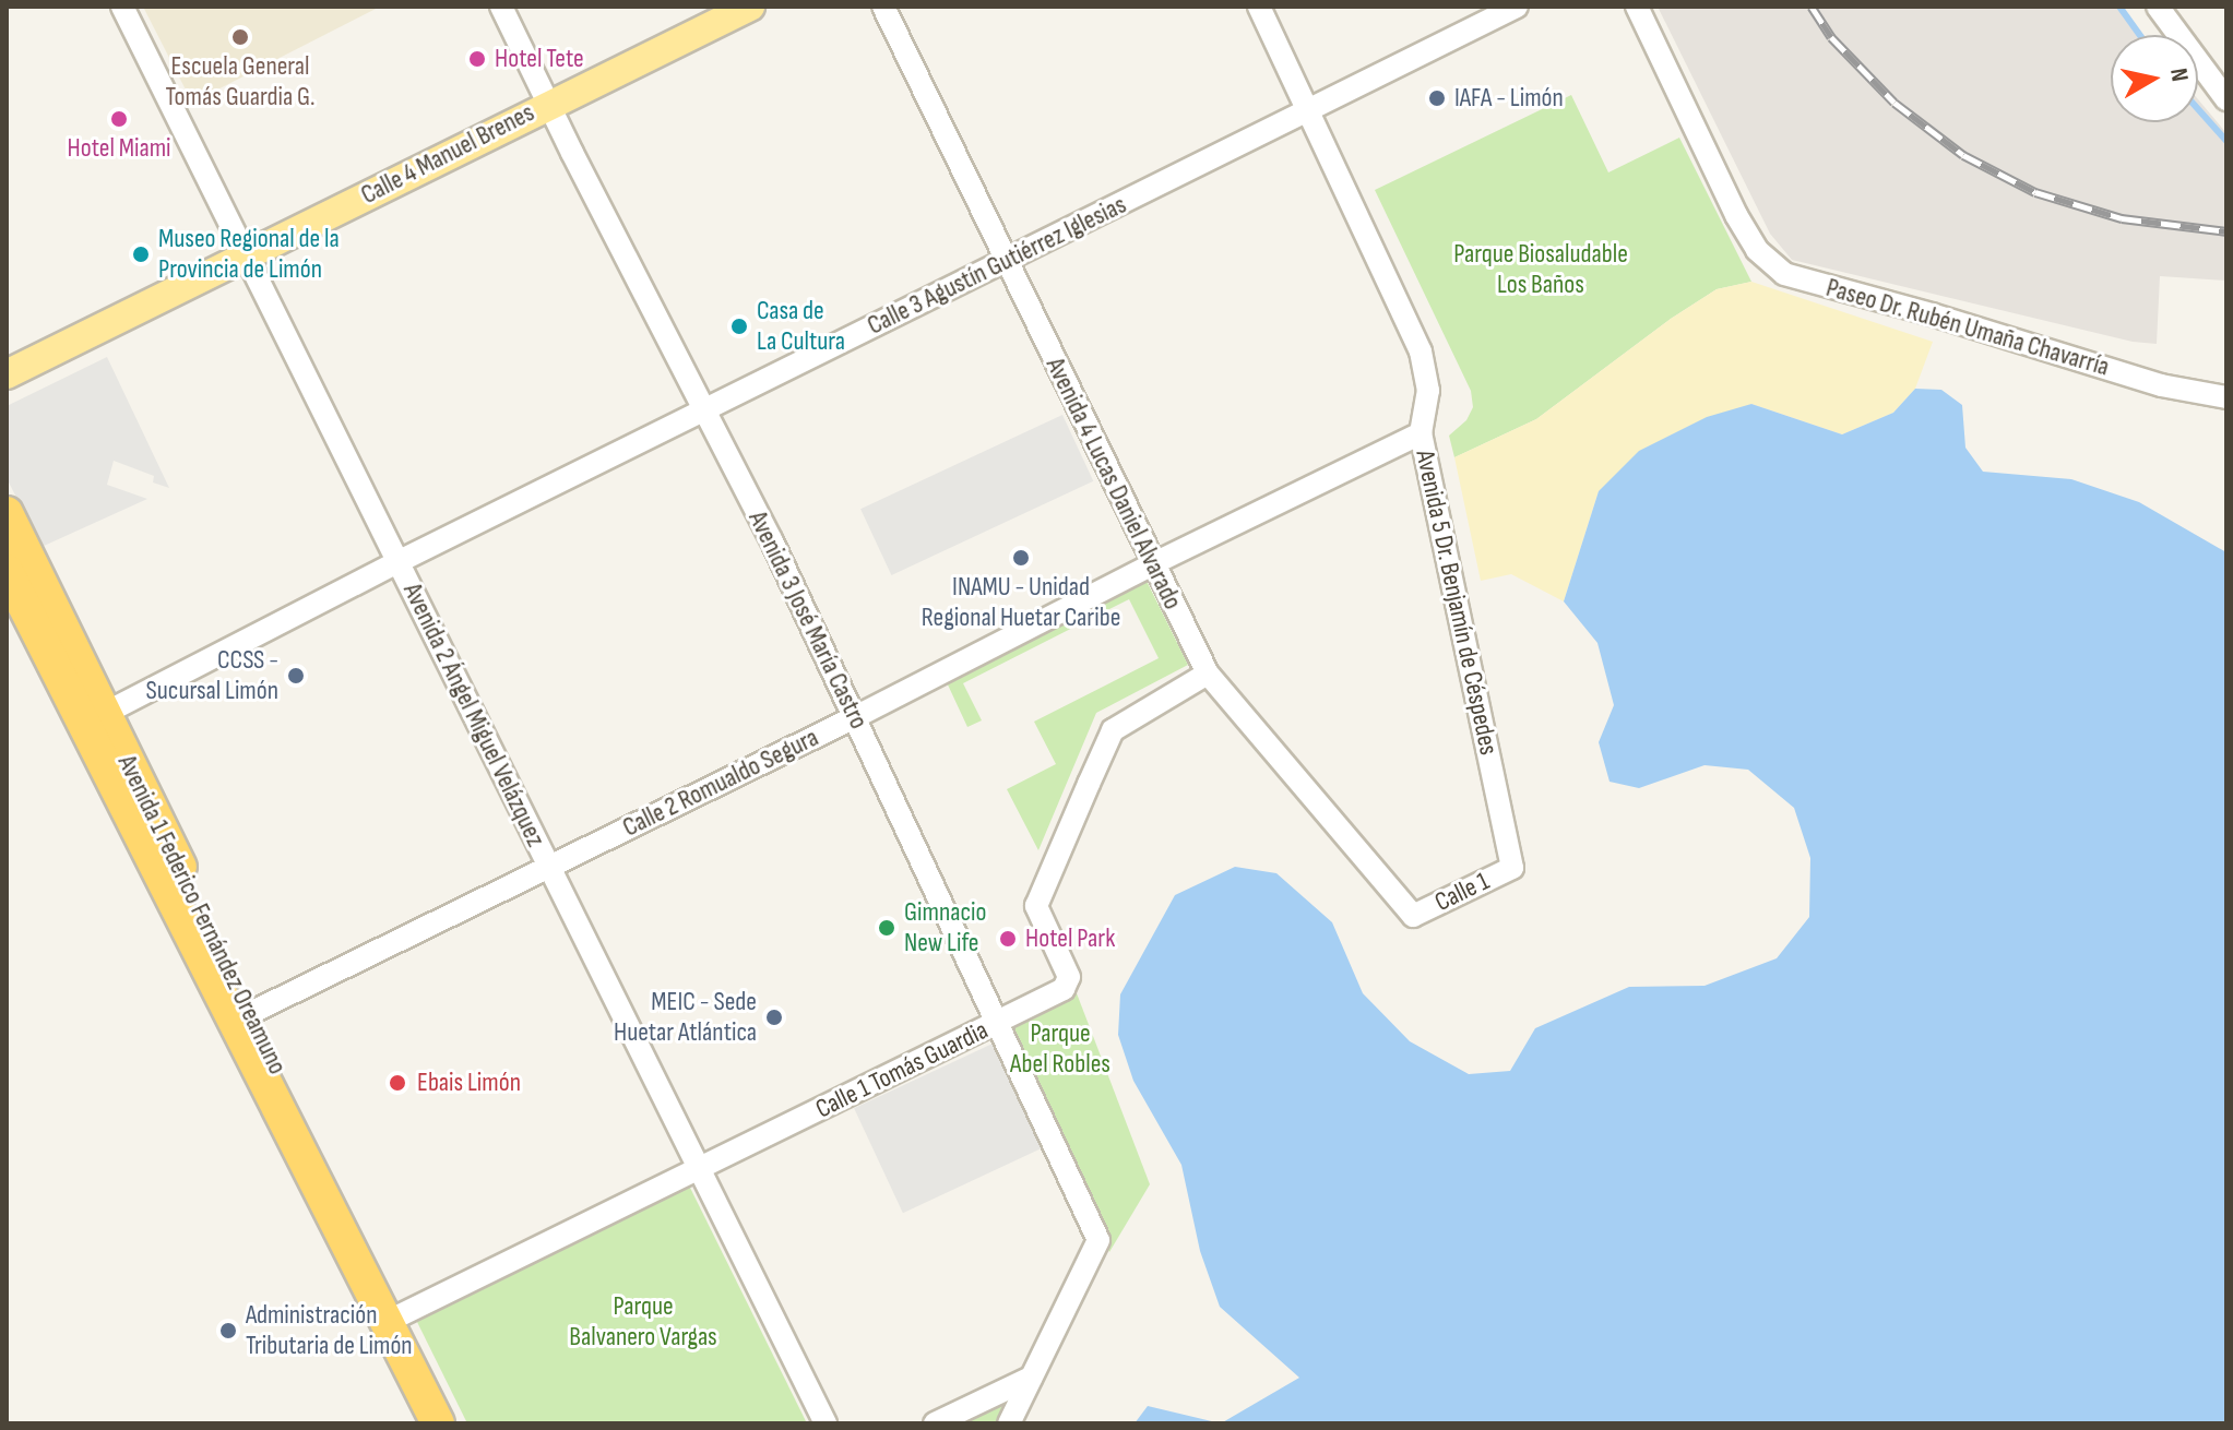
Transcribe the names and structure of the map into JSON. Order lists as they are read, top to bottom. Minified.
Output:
{"streets":{"highway":["Avenida 1 Federico Fernández Oreamuno"],"main road":["Calle 4 Manuel Brenes"],"street":["Calle 3 Agustín Gutiérrez Iglesias","Paseo Dr. Rubén Umaña Chavarría","Avenida 4 Lucas Daniel Alvarado","Avenida 5 Dr. Benjamín de Céspedes","Avenida 3 José María Castro","Avenida 2 Ángel Miguel Velázquez","Calle 2 Romualdo Segura","Calle 1","Calle 1 Tomás Guardia"]},"crossings":[["Calle 4 Manuel Brenes","Avenida 3 José María Castro"],["Calle 4 Manuel Brenes","Avenida 2 Ángel Miguel Velázquez"],["Calle 3 Agustín Gutiérrez Iglesias","Avenida 4 Lucas Daniel Alvarado"],["Calle 3 Agustín Gutiérrez Iglesias","Avenida 5 Dr. Benjamín de Céspedes"],["Calle 3 Agustín Gutiérrez Iglesias","Avenida 3 José María Castro"],["Calle 3 Agustín Gutiérrez Iglesias","Avenida 2 Ángel Miguel Velázquez"],["Calle 3 Agustín Gutiérrez Iglesias","Avenida 1 Federico Fernández Oreamuno"],["Avenida 4 Lucas Daniel Alvarado","Calle 2 Romualdo Segura"],["Avenida 4 Lucas Daniel Alvarado","Calle 1"],["Avenida 4 Lucas Daniel Alvarado","Calle 1 Tomás Guardia"],["Avenida 5 Dr. Benjamín de Céspedes","Calle 2 Romualdo Segura"],["Avenida 5 Dr. Benjamín de Céspedes","Calle 1"],["Avenida 3 José María Castro","Calle 2 Romualdo Segura"],["Avenida 3 José María Castro","Calle 1 Tomás Guardia"],["Avenida 2 Ángel Miguel Velázquez","Calle 2 Romualdo Segura"],["Avenida 2 Ángel Miguel Velázquez","Calle 1 Tomás Guardia"],["Calle 2 Romualdo Segura","Avenida 1 Federico Fernández Oreamuno"],["Avenida 1 Federico Fernández Oreamuno","Calle 1 Tomás Guardia"]],"parks":["Parque Biosaludable Los Baños","Parque Abel Robles","Parque Balvanero Vargas"],"places":["Escuela General Tomás Guardia G.","Hotel Tete","IAFA - Limón","Hotel Miami","Museo Regional de la Provincia de Limón","Casa de La Cultura","INAMU - Unidad Regional Huetar Caribe","CCSS - Sucursal Limón","Gimnacio New Life","Hotel Park","MEIC - Sede Huetar Atlántica","Ebais Limón","Administración Tributaria de Limón"],"north":"right"}
